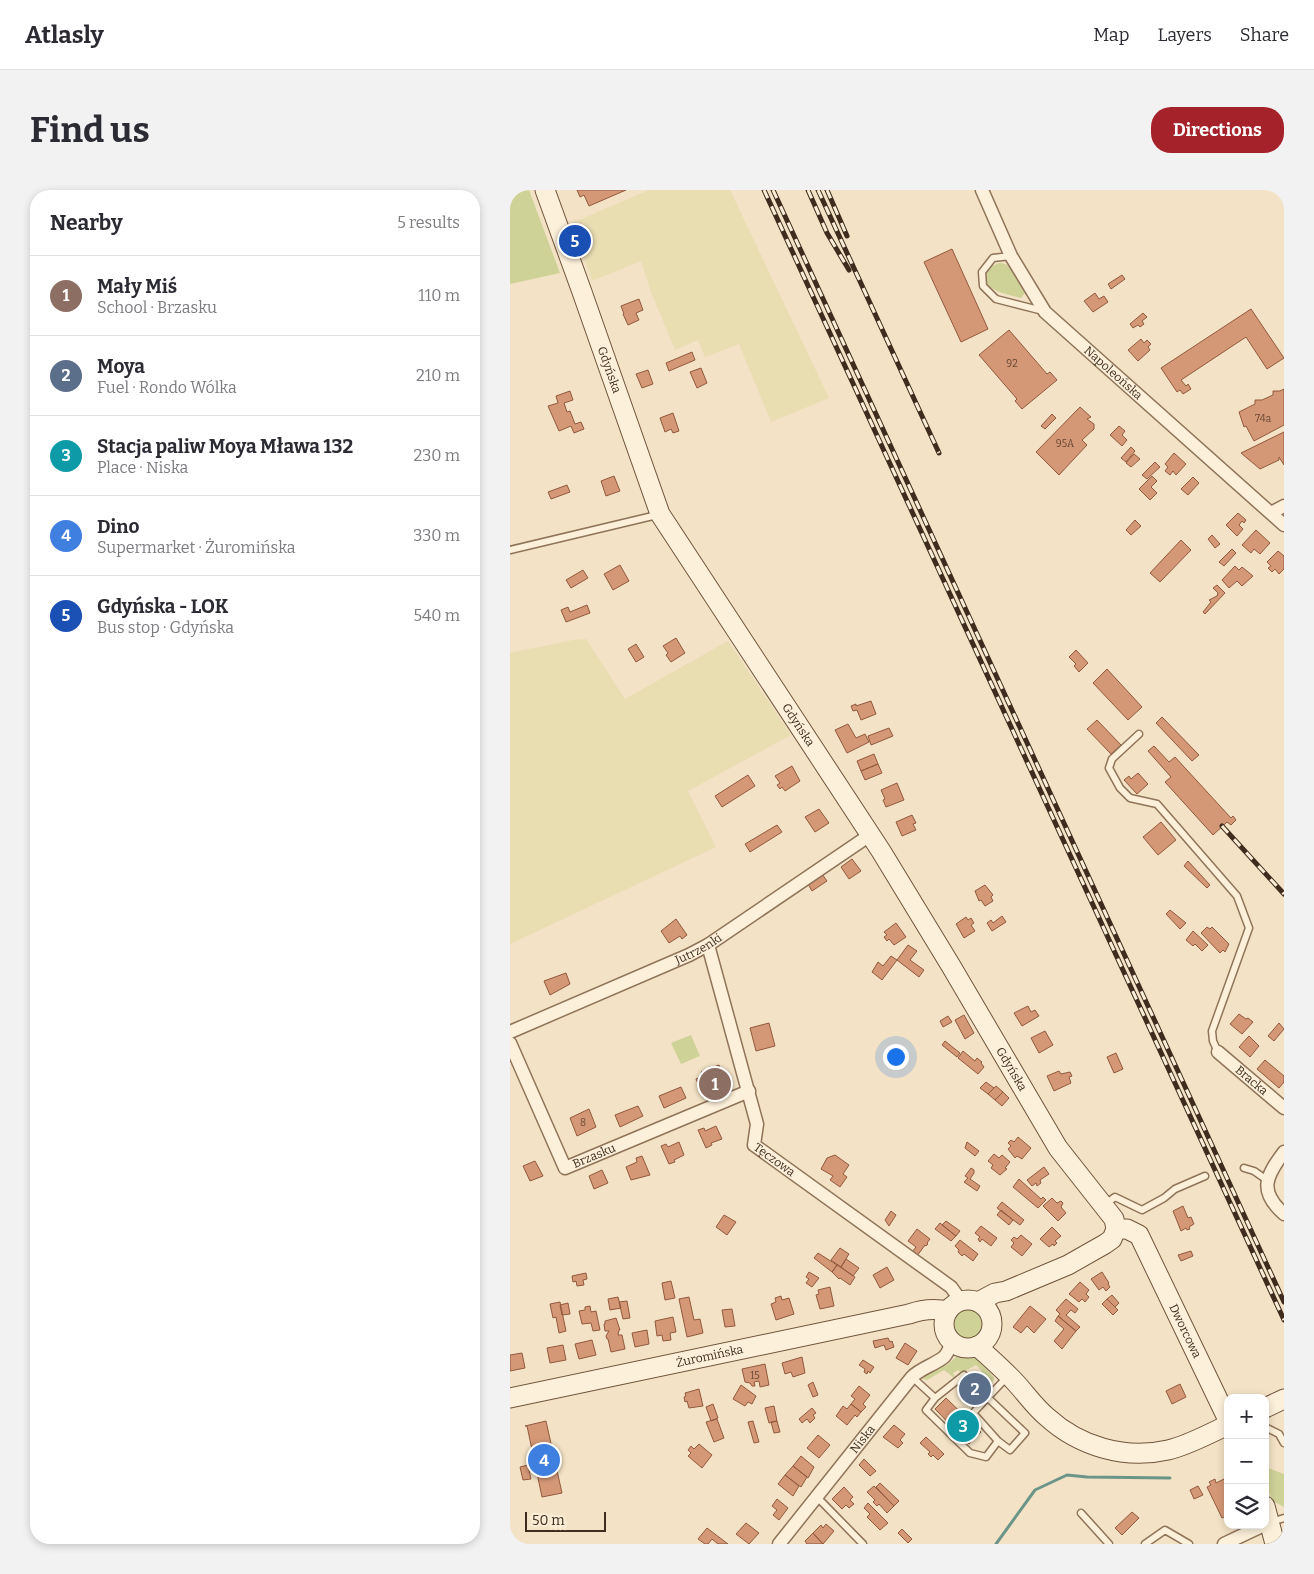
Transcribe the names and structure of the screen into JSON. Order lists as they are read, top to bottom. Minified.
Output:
{"streets":{"main road":["Gdyńska","Dworcowa","Żuromińska"],"street":["Napoleońska","Jutrzenki","Bracka","Brzasku","Tęczowa","Niska"]},"crossings":[["Gdyńska","Jutrzenki"],["Gdyńska","Dworcowa"],["Gdyńska","Żuromińska"],["Jutrzenki","Tęczowa"],["Brzasku","Tęczowa"],["Tęczowa","Żuromińska"],["Dworcowa","Żuromińska"]],"house_numbers":["92","74a","95A","8","15"],"scale_bar":"50 m","page":{"header":"Atlasly","nav":["Map","Layers","Share"],"buttons":"Directions","title":"Find us","heading":["Nearby","5 results"],"pins":["5","1","2","3","4"],"list":[{"mark":"1","name":"Mały Miś","note":"School · Brzasku","value":"110 m"},{"mark":"2","name":"Moya","note":"Fuel · Rondo Wólka","value":"210 m"},{"mark":"3","name":"Stacja paliw Moya Mława 132","note":"Place · Niska","value":"230 m"},{"mark":"4","name":"Dino","note":"Supermarket · Żuromińska","value":"330 m"},{"mark":"5","name":"Gdyńska - LOK","note":"Bus stop · Gdyńska","value":"540 m"}],"map_buttons":["+","−"],"scale":"50 m"}}
